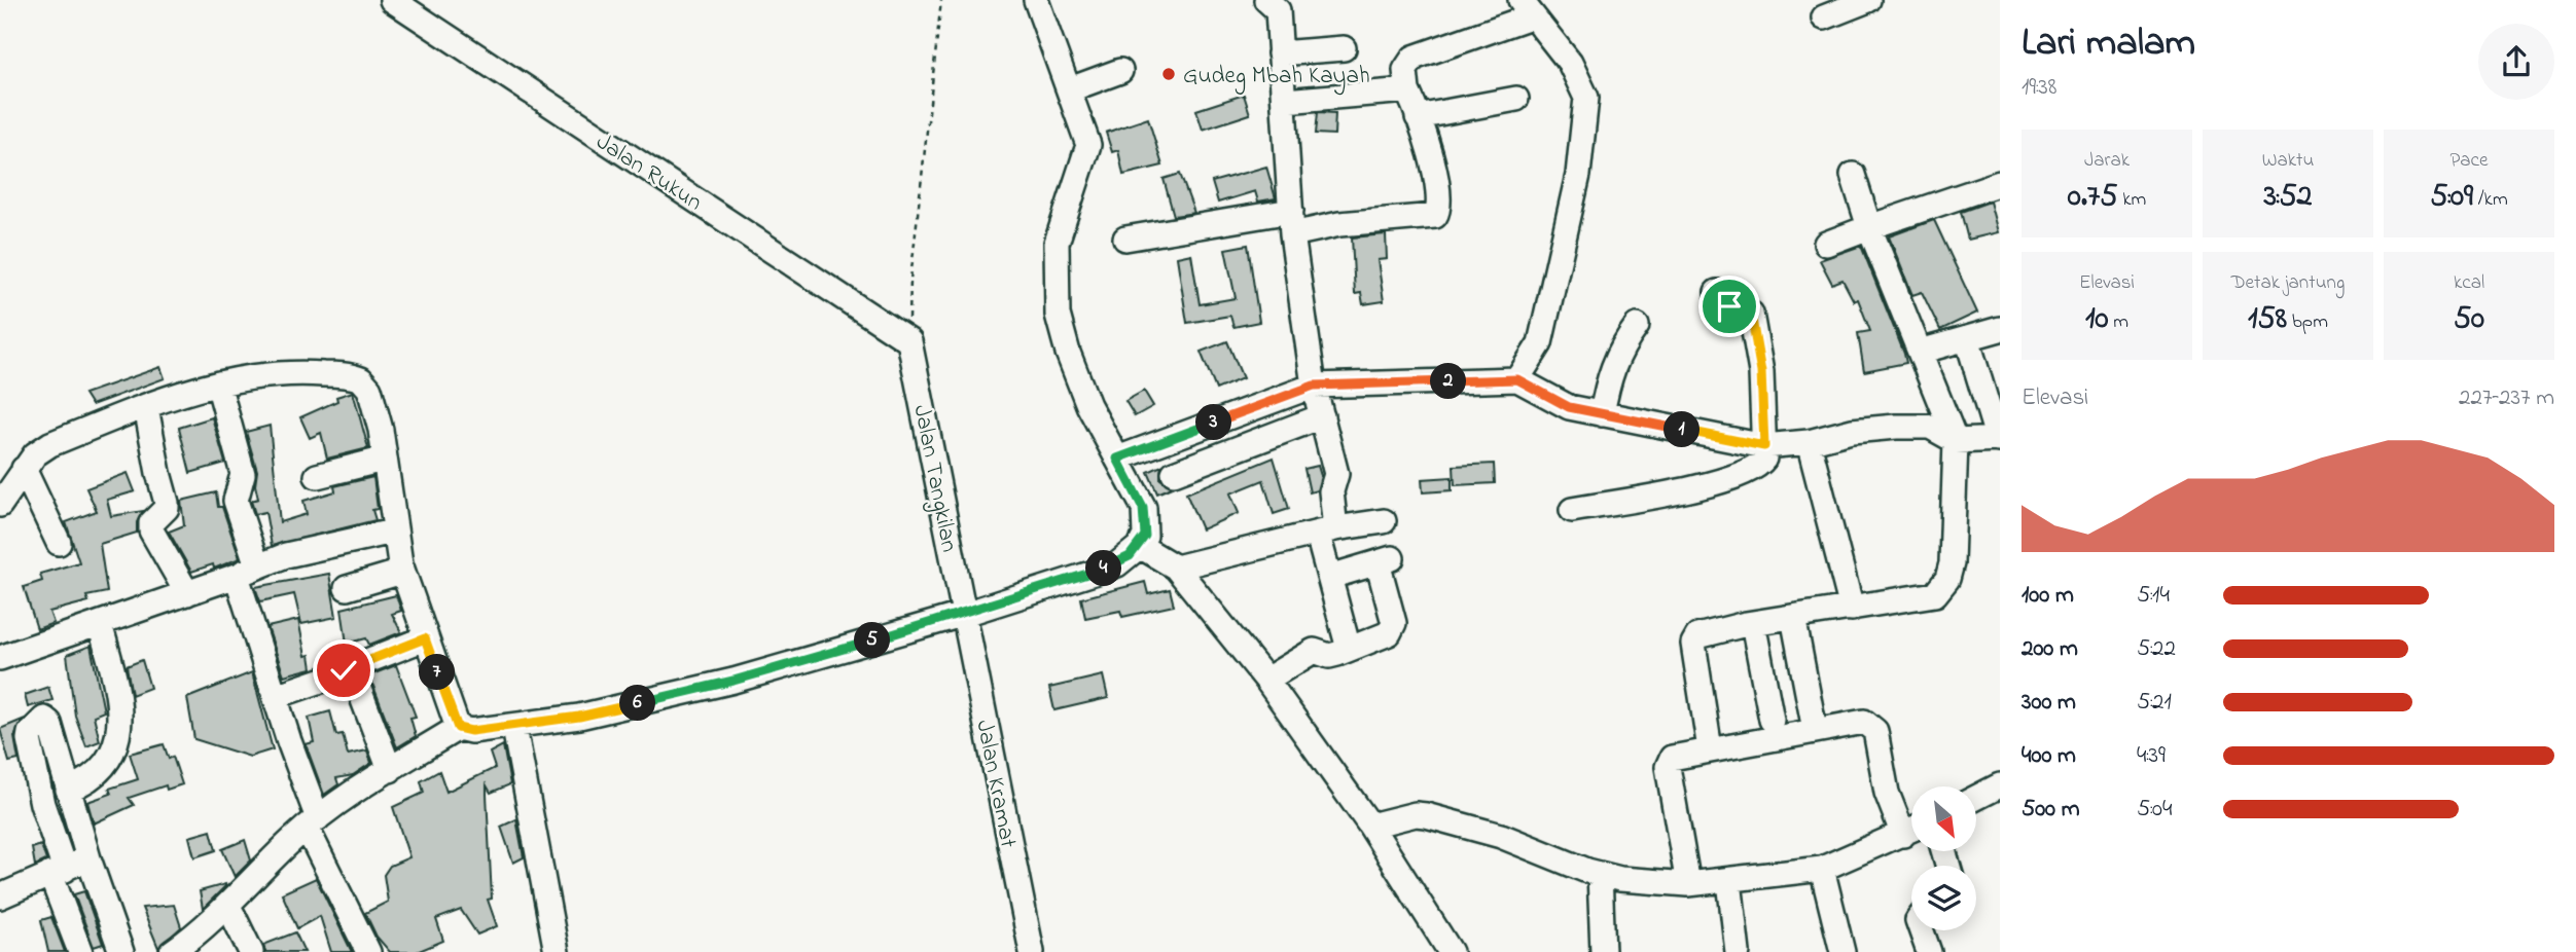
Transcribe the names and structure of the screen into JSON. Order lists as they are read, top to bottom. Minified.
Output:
{"streets":{"street":["Jalan Rukun","Jalan Tangkilan","Jalan Kramat"]},"crossings":[["Jalan Rukun","Jalan Tangkilan"],["Jalan Tangkilan","Jalan Kramat"]],"places":["Gudeg Mbah Kayah"],"north":"bottom right","page":{"heading":["Lari malam","19:38"],"stats":[["Jarak","0.75 km"],["Waktu","3:52"],["Pace","5:09 /km"],["Elevasi","10 m"],["Detak jantung","158 bpm"],["kcal","50"]],"pins":["2","3","1","4","5","7","6"],"chart":["Elevasi","227–237 m"],"list":[{"name":"100 m","note":"5:14"},{"name":"200 m","note":"5:22"},{"name":"300 m","note":"5:21"},{"name":"400 m","note":"4:39"},{"name":"500 m","note":"5:04"}]}}
